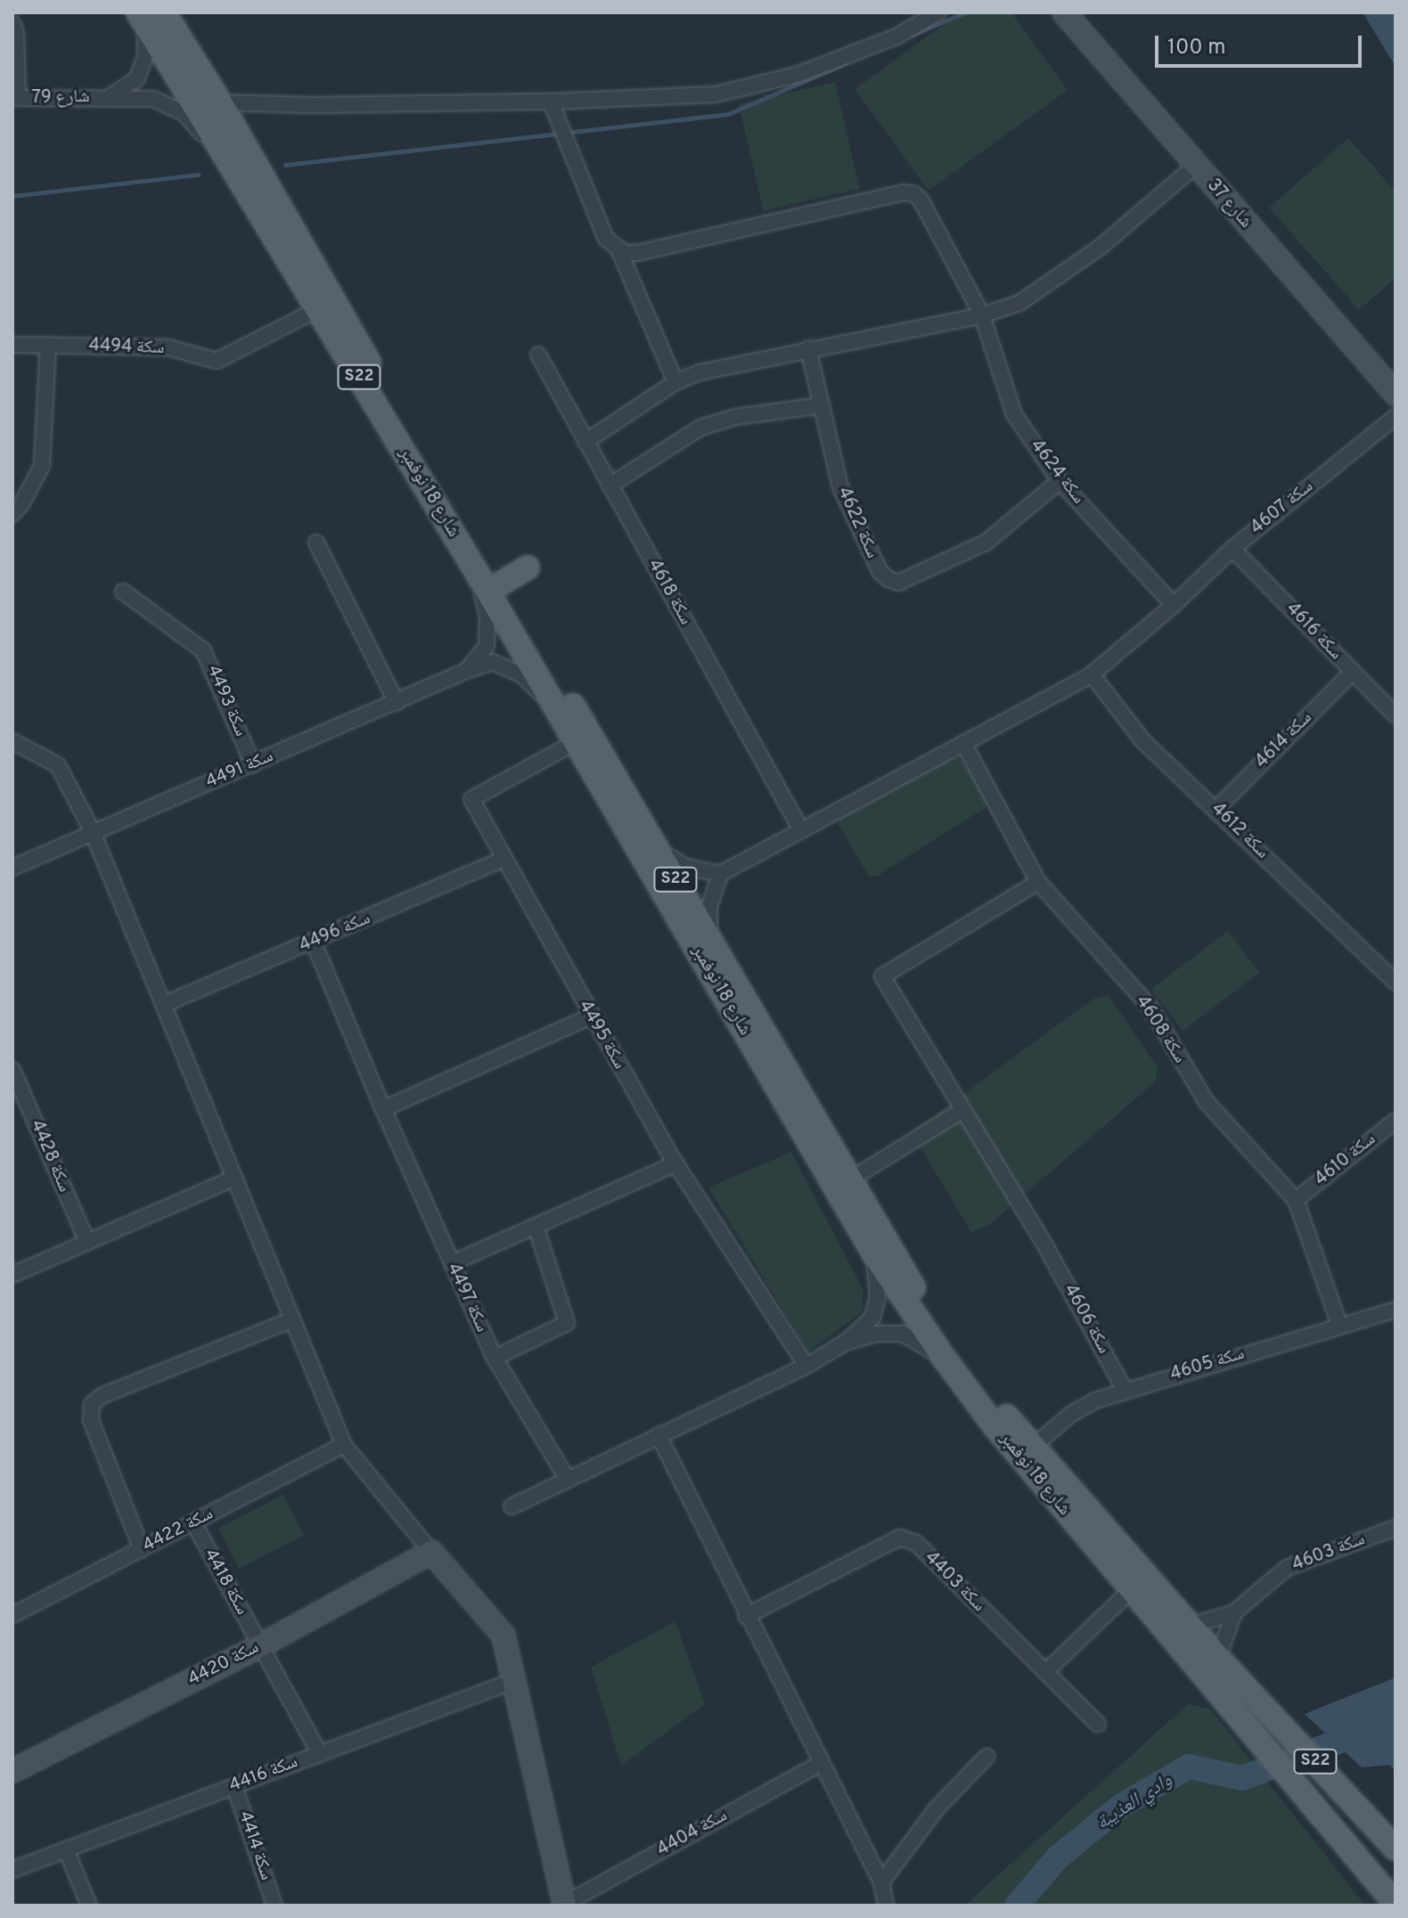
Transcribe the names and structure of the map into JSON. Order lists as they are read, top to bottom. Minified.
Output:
{"streets":{"main road":["S22","شارع 18 نوفمبر"],"street":["79 شارع","شارع 37","سكة 4494","سكة 4624","سكة 4607","سكة 4622","سكة 4618","سكة 4616","سكة 4493","سكة 4614","سكة 4491","سكة 4612","سكة 4496","سكة 4608","سكة 4495","سكة 4428","سكة 4610","سكة 4497","سكة 4606","سكة 4605","سكة 4422","سكة 4603","سكة 4418","سكة 4403","سكة 4420","سكة 4416","سكة 4404","سكة 4414"]},"crossings":[["79 شارع","شارع 18 نوفمبر"],["سكة 4494","شارع 18 نوفمبر"],["سكة 4624","سكة 4607"],["سكة 4624","سكة 4622"],["شارع 18 نوفمبر","سكة 4491"],["شارع 18 نوفمبر","سكة 4495"],["شارع 18 نوفمبر","سكة 4605"],["شارع 18 نوفمبر","سكة 4603"],["سكة 4607","سكة 4616"],["سكة 4616","سكة 4614"],["سكة 4493","سكة 4491"],["سكة 4614","سكة 4612"],["سكة 4496","سكة 4495"],["سكة 4496","سكة 4497"],["سكة 4608","سكة 4610"],["سكة 4608","سكة 4606"],["سكة 4608","سكة 4605"],["سكة 4606","سكة 4605"],["سكة 4422","سكة 4418"],["سكة 4418","سكة 4420"],["سكة 4418","سكة 4416"],["سكة 4416","سكة 4414"]],"water":["وادي العذيبة"],"scale_bar":"100 m"}
